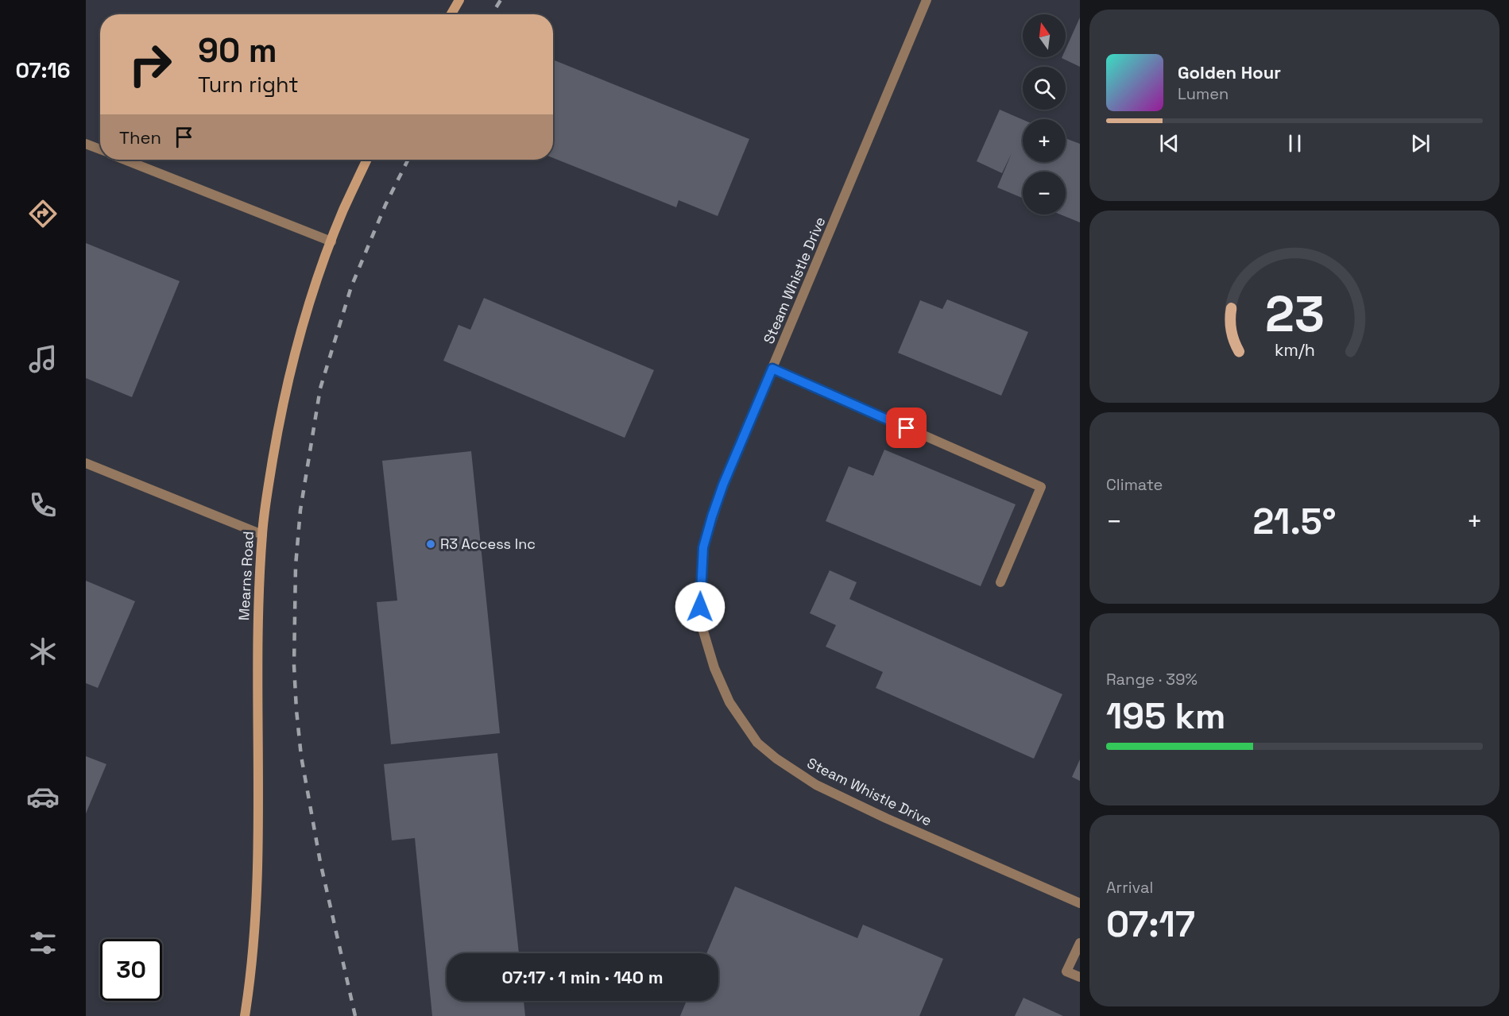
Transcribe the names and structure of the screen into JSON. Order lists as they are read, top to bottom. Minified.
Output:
{"streets":{"street":["Steam Whistle Drive","Mearns Road"]},"places":["R3 Access Inc"],"north":"top","page":{"tabs":"07:16","map_buttons":["+","−"],"turn":["90 m","Turn right"],"song":["Golden Hour","Lumen"],"then":"Then","tile":["Climate",["Range · 39%","195 km"],["Arrival","07:17"]],"heat":["−","21.5°","+"],"limit":"30","trip":"07:17 · 1 min · 140 m","gauge":["23","km/h"]}}
